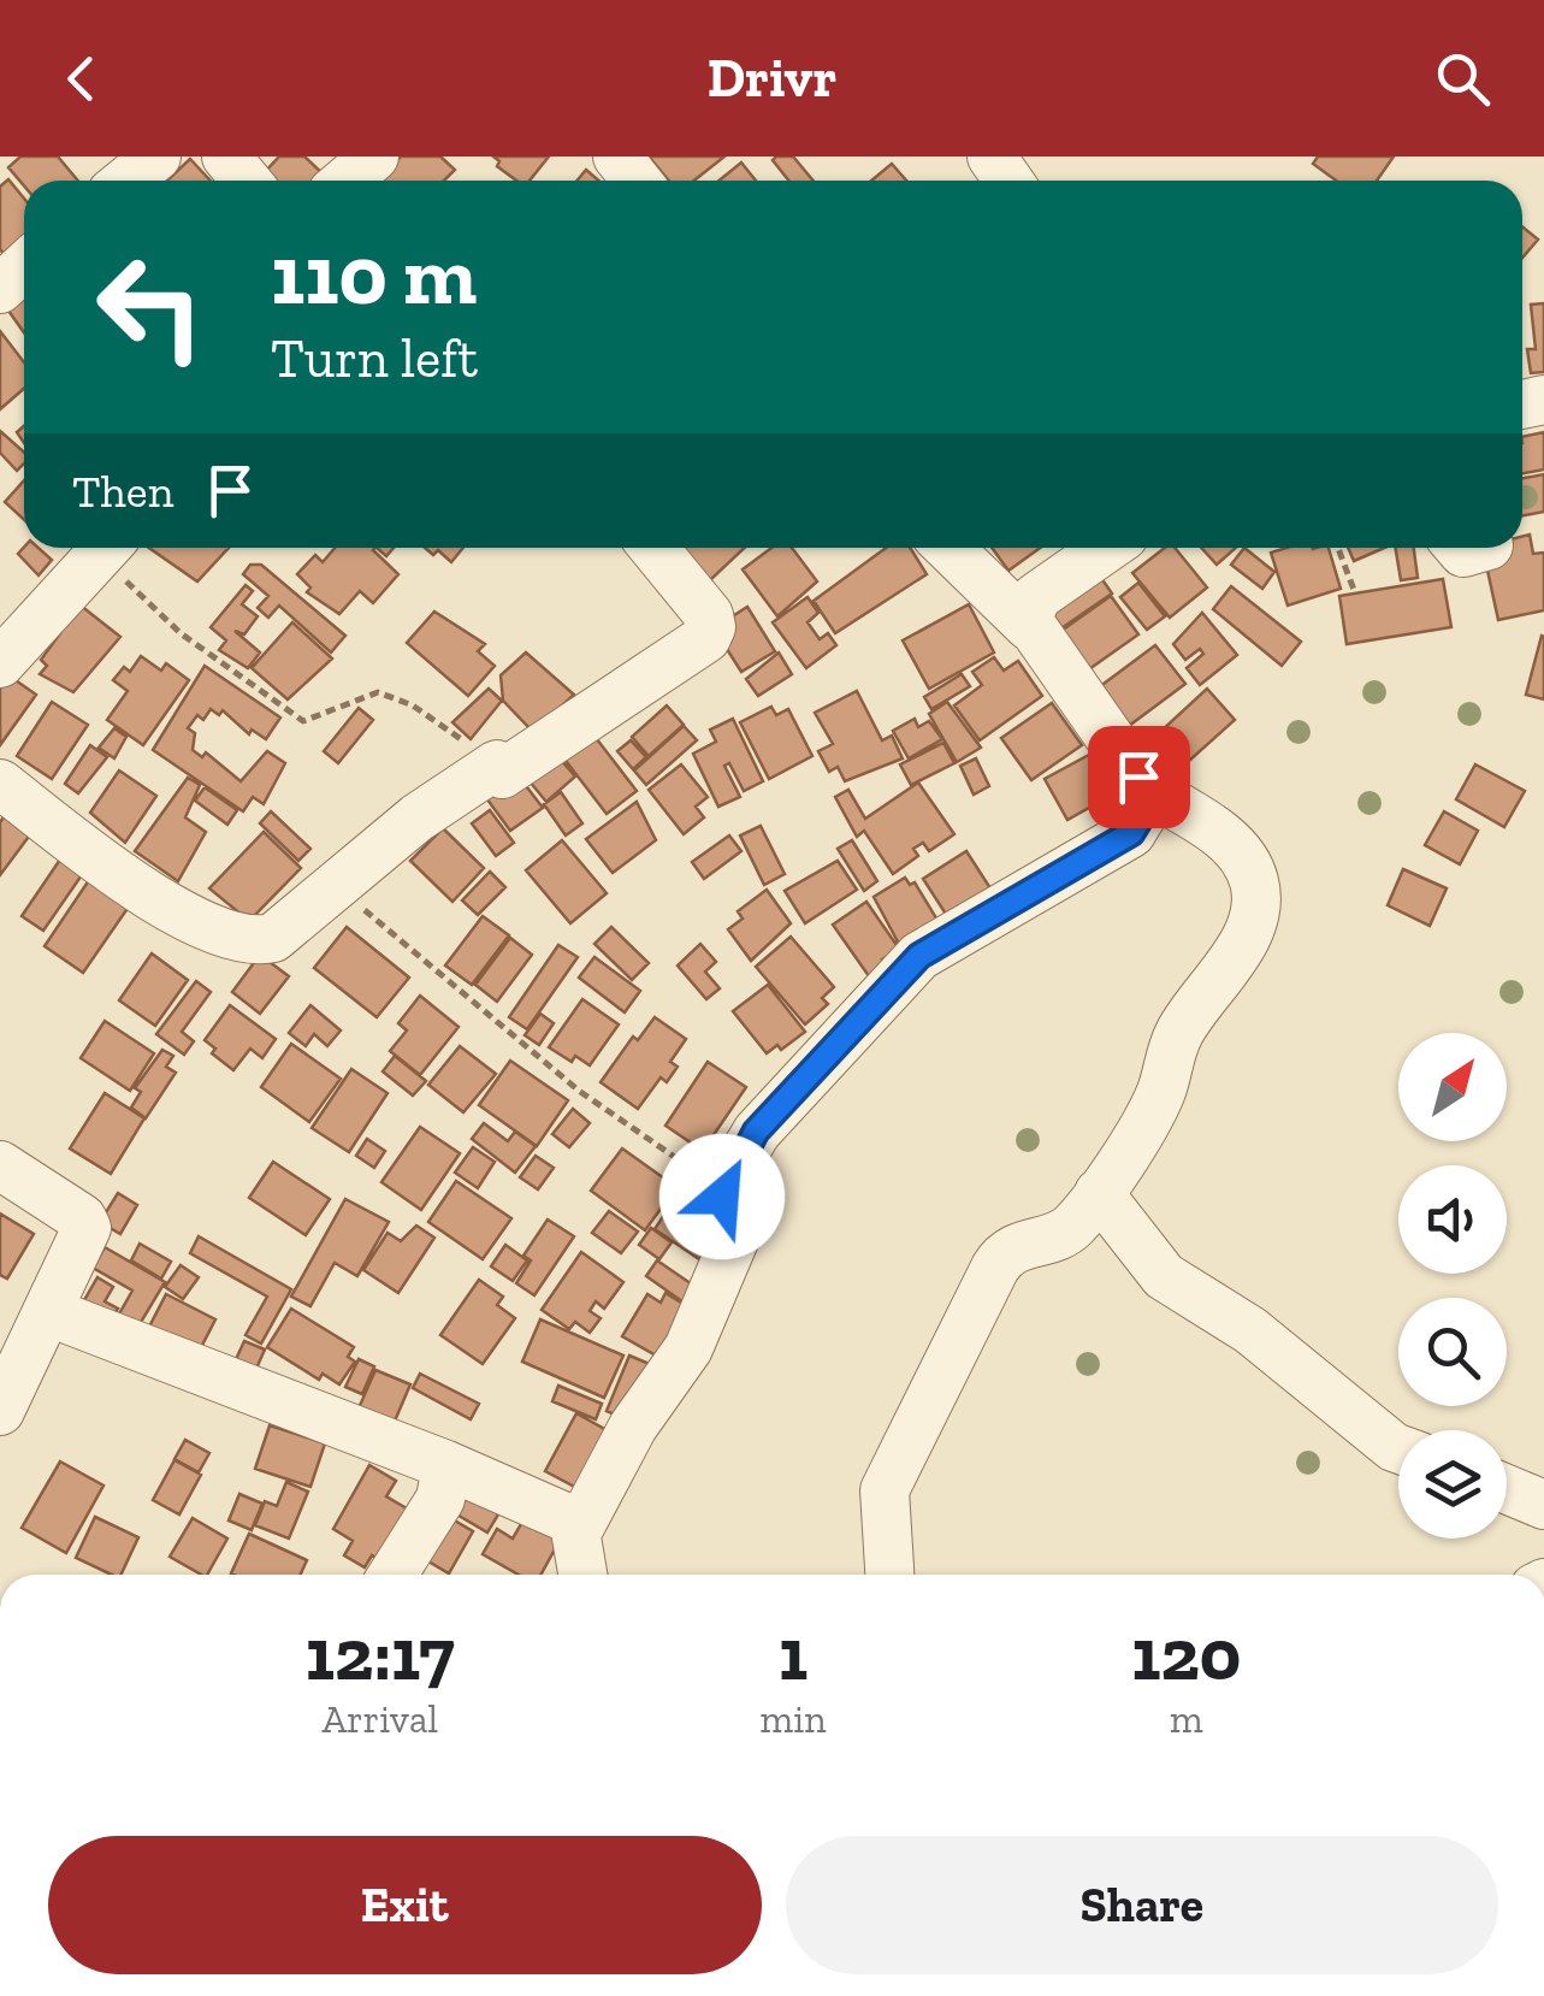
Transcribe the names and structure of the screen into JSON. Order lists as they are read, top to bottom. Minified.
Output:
{"north":"top right","page":{"header":"Drivr","turn":["110 m","Turn left"],"then":"Then","eta":["12:17","Arrival","1","min","120","m"],"buttons":["Exit","Share"]}}
